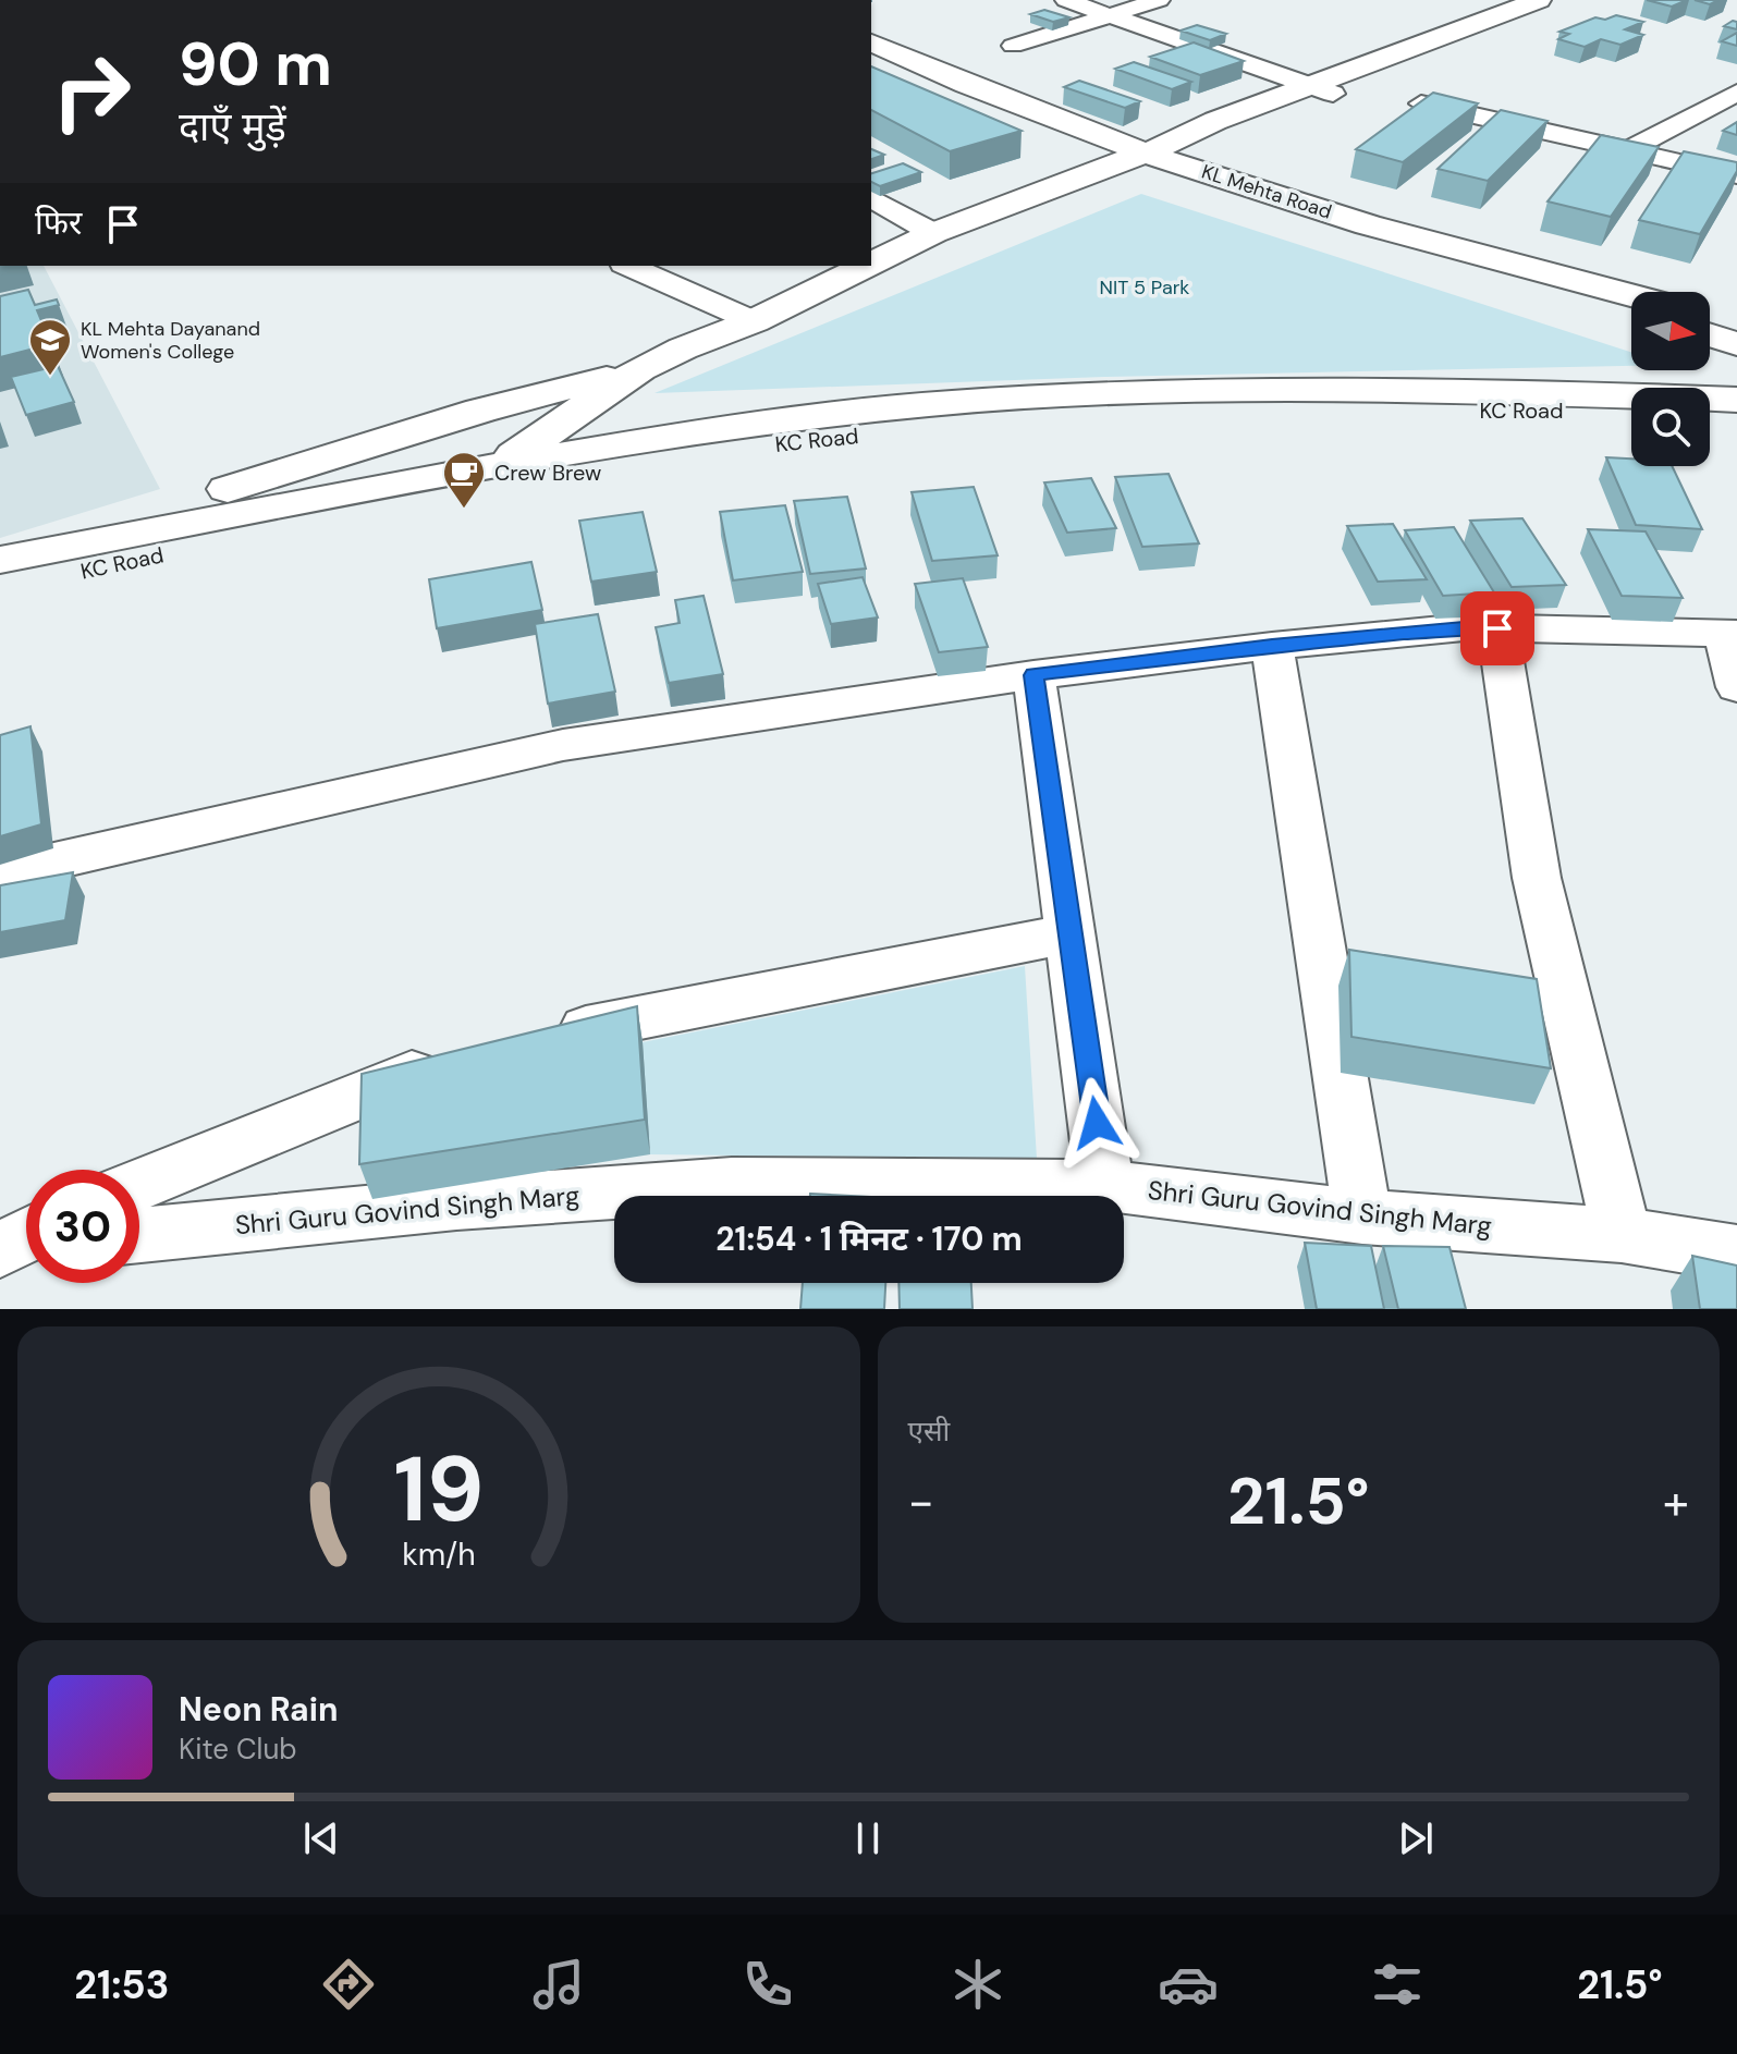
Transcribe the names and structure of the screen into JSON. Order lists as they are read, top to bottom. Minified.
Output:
{"streets":{"street":["KL Mehta Road","KC Road","Shri Guru Govind Singh Marg"]},"parks":["NIT 5 Park"],"places":{"school or university":["KL Mehta Dayanand Women's College"],"cafe":["Crew Brew"]},"north":"right","page":{"turn":["90 m","दाएँ मुड़ें"],"then":"फिर","limit":"30","trip":"21:54 · 1 मिनट · 170 m","tile":"एसी","heat":["−","21.5°","+"],"song":["Neon Rain","Kite Club"],"tabs":["21:53","21.5°"],"gauge":["19","km/h"]}}
